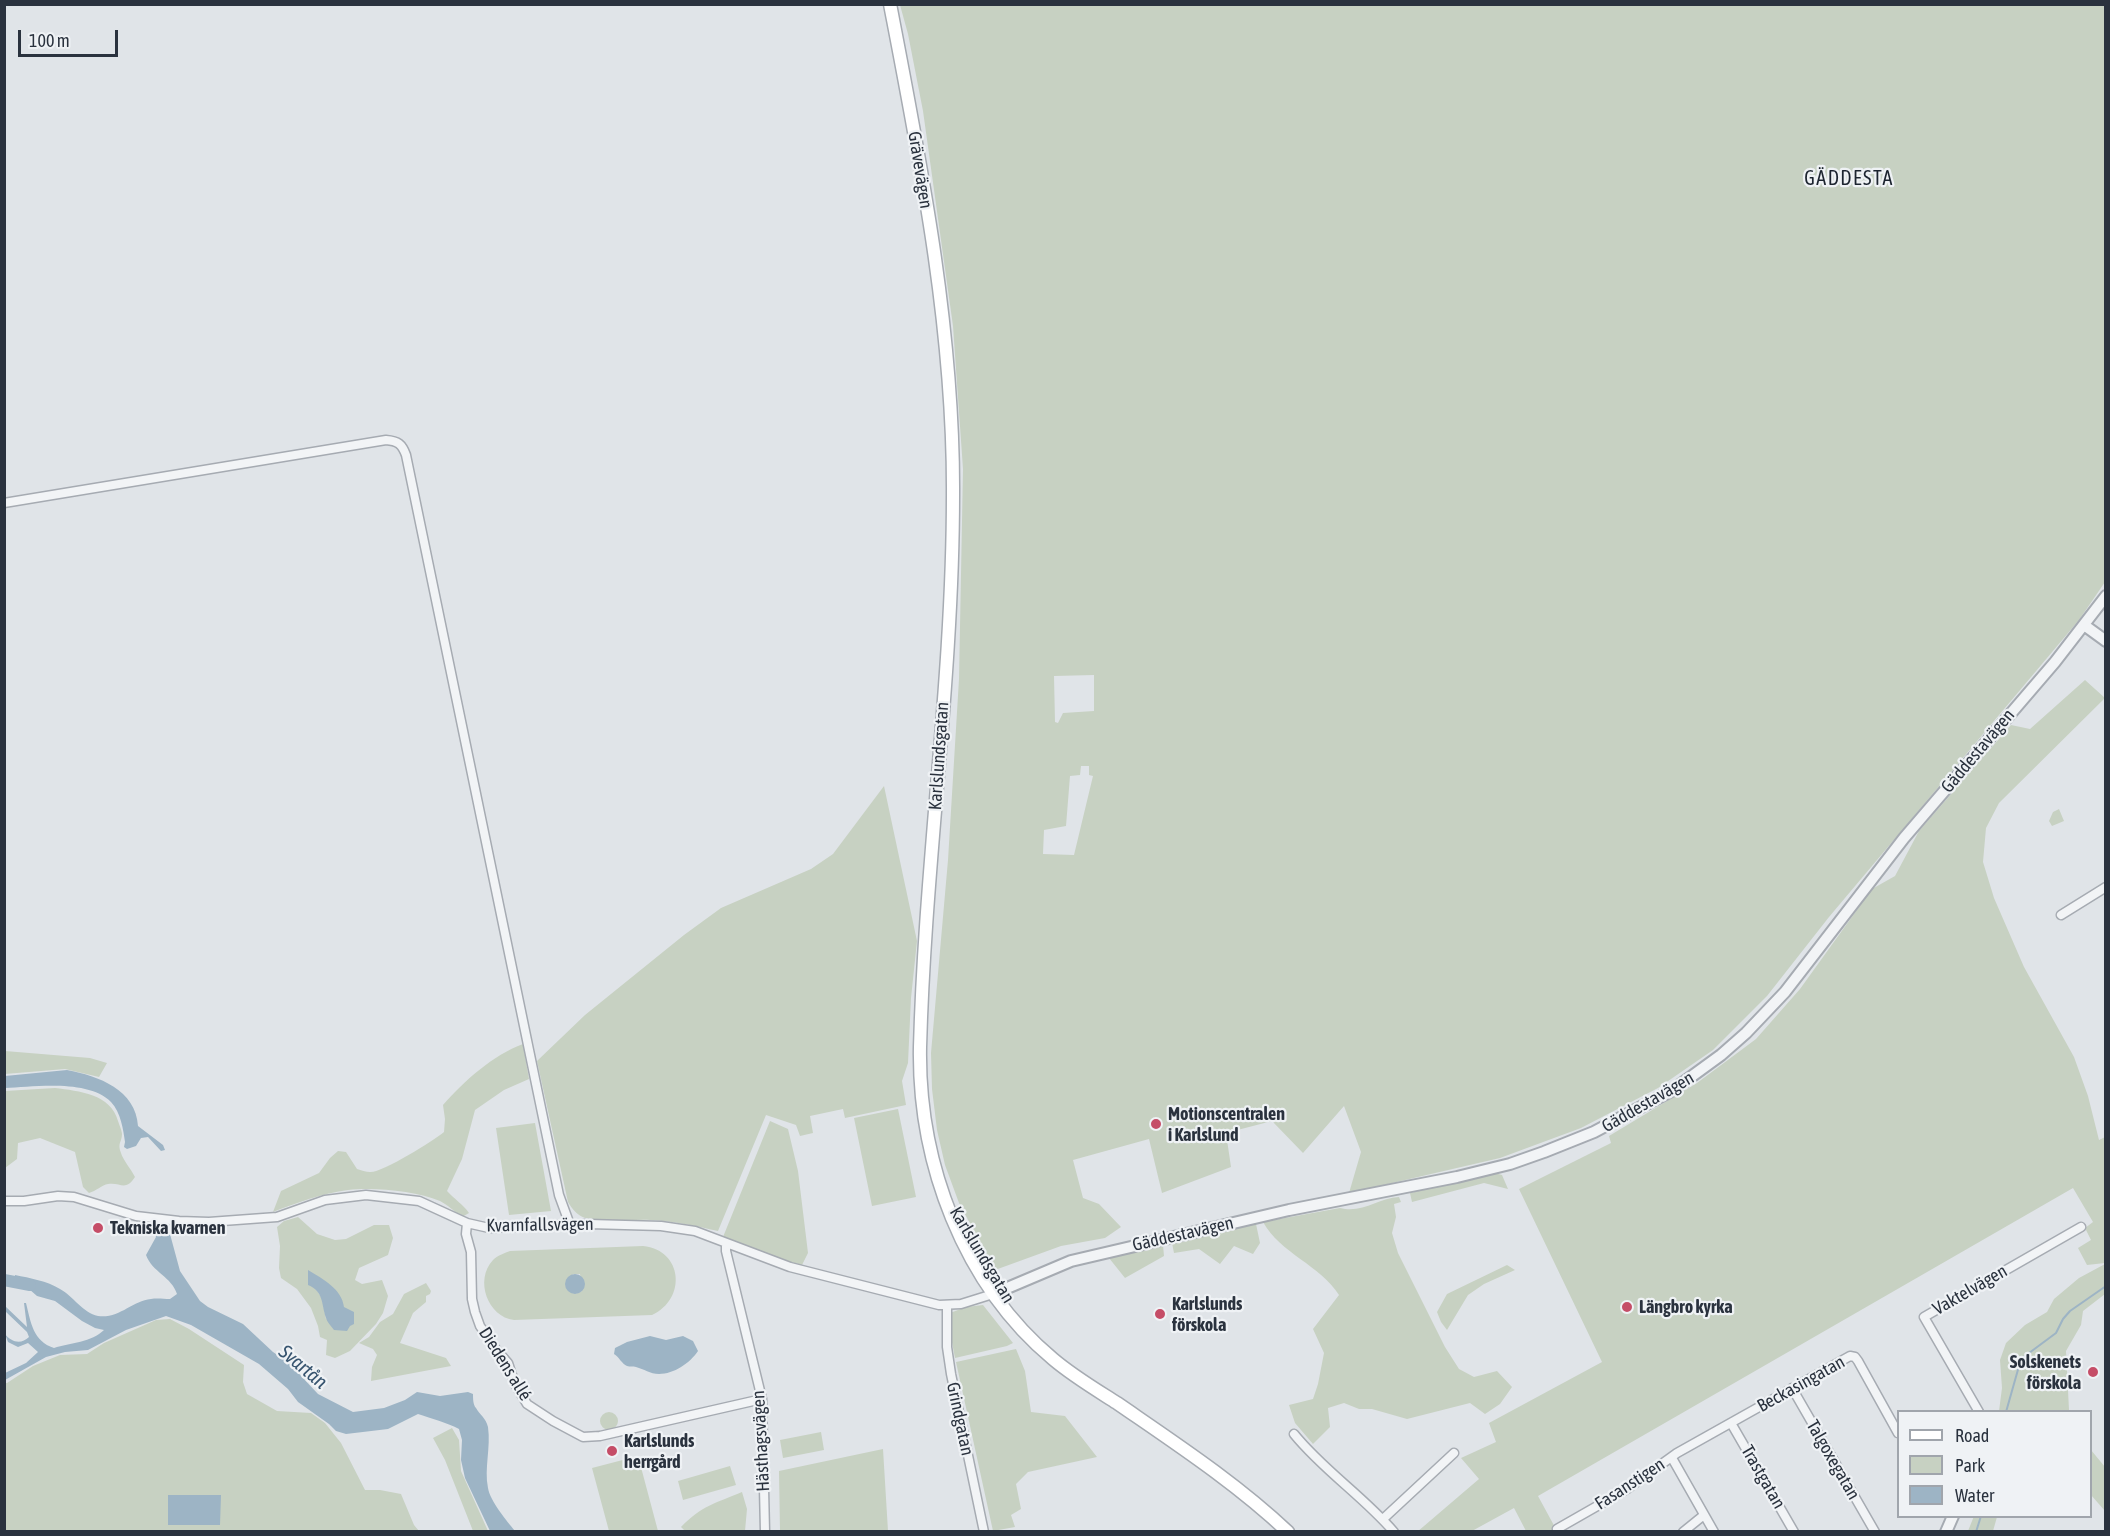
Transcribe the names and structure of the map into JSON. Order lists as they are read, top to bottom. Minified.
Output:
{"streets":{"main road":["Grävevägen","Karlslundsgatan"],"street":["Gäddestavägen","Kvarnfallsvägen","Vaktelvägen","Diedens allé","Beckasingatan","Grindgatan","Hästhagsvägen","Talgoxegatan","Trastgatan","Fasanstigen"]},"crossings":[["Grävevägen","Karlslundsgatan"],["Gäddestavägen","Karlslundsgatan"],["Gäddestavägen","Kvarnfallsvägen"],["Karlslundsgatan","Kvarnfallsvägen"],["Kvarnfallsvägen","Diedens allé"],["Kvarnfallsvägen","Grindgatan"],["Kvarnfallsvägen","Hästhagsvägen"],["Diedens allé","Hästhagsvägen"],["Beckasingatan","Talgoxegatan"],["Beckasingatan","Trastgatan"],["Beckasingatan","Fasanstigen"]],"districts":["GÄDDESTA"],"water":["Svartån"],"places":["Motionscentralen i Karlslund","Tekniska kvarnen","Längbro kyrka","Karlslunds förskola","Solskenets förskola","Karlslunds herrgård"],"legend":["Road","Park","Water"],"scale_bar":"100 m"}
